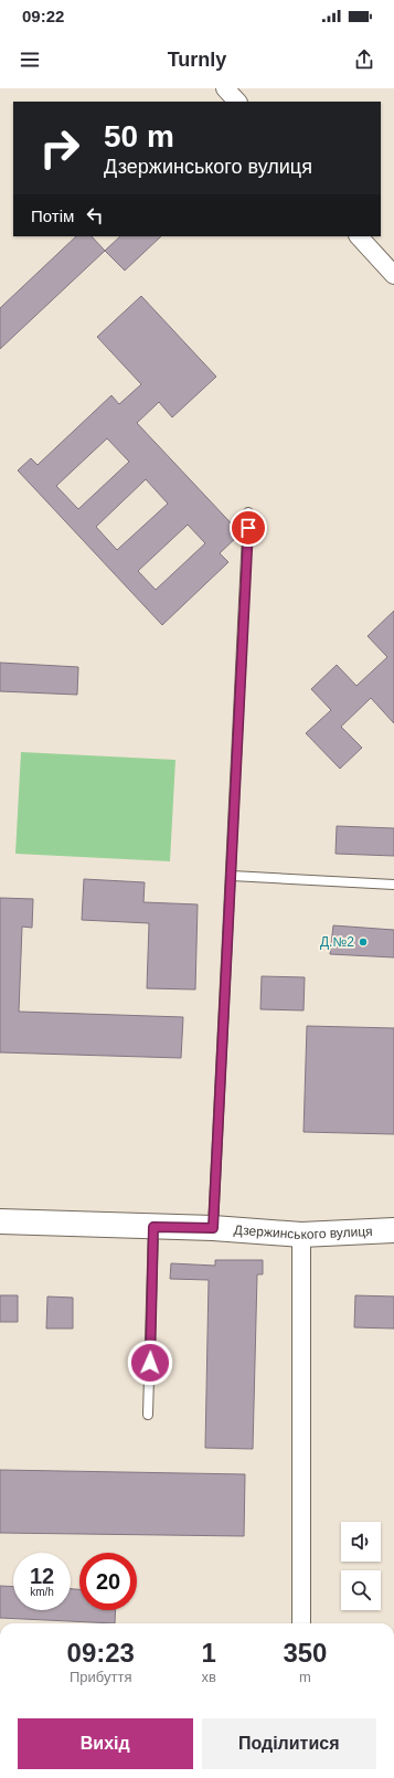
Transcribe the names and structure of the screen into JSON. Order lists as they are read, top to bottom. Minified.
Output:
{"streets":{"main road":["Дзержинського вулиця"]},"places":["Д.№2"],"page":{"status":"09:22","header":"Turnly","turn":["50 m","Дзержинського вулиця"],"then":"Потім","speed":"12 km/h","limit":"20","eta":["09:23","Прибуття","1","хв","350","m"],"buttons":["Вихід","Поділитися"]}}
